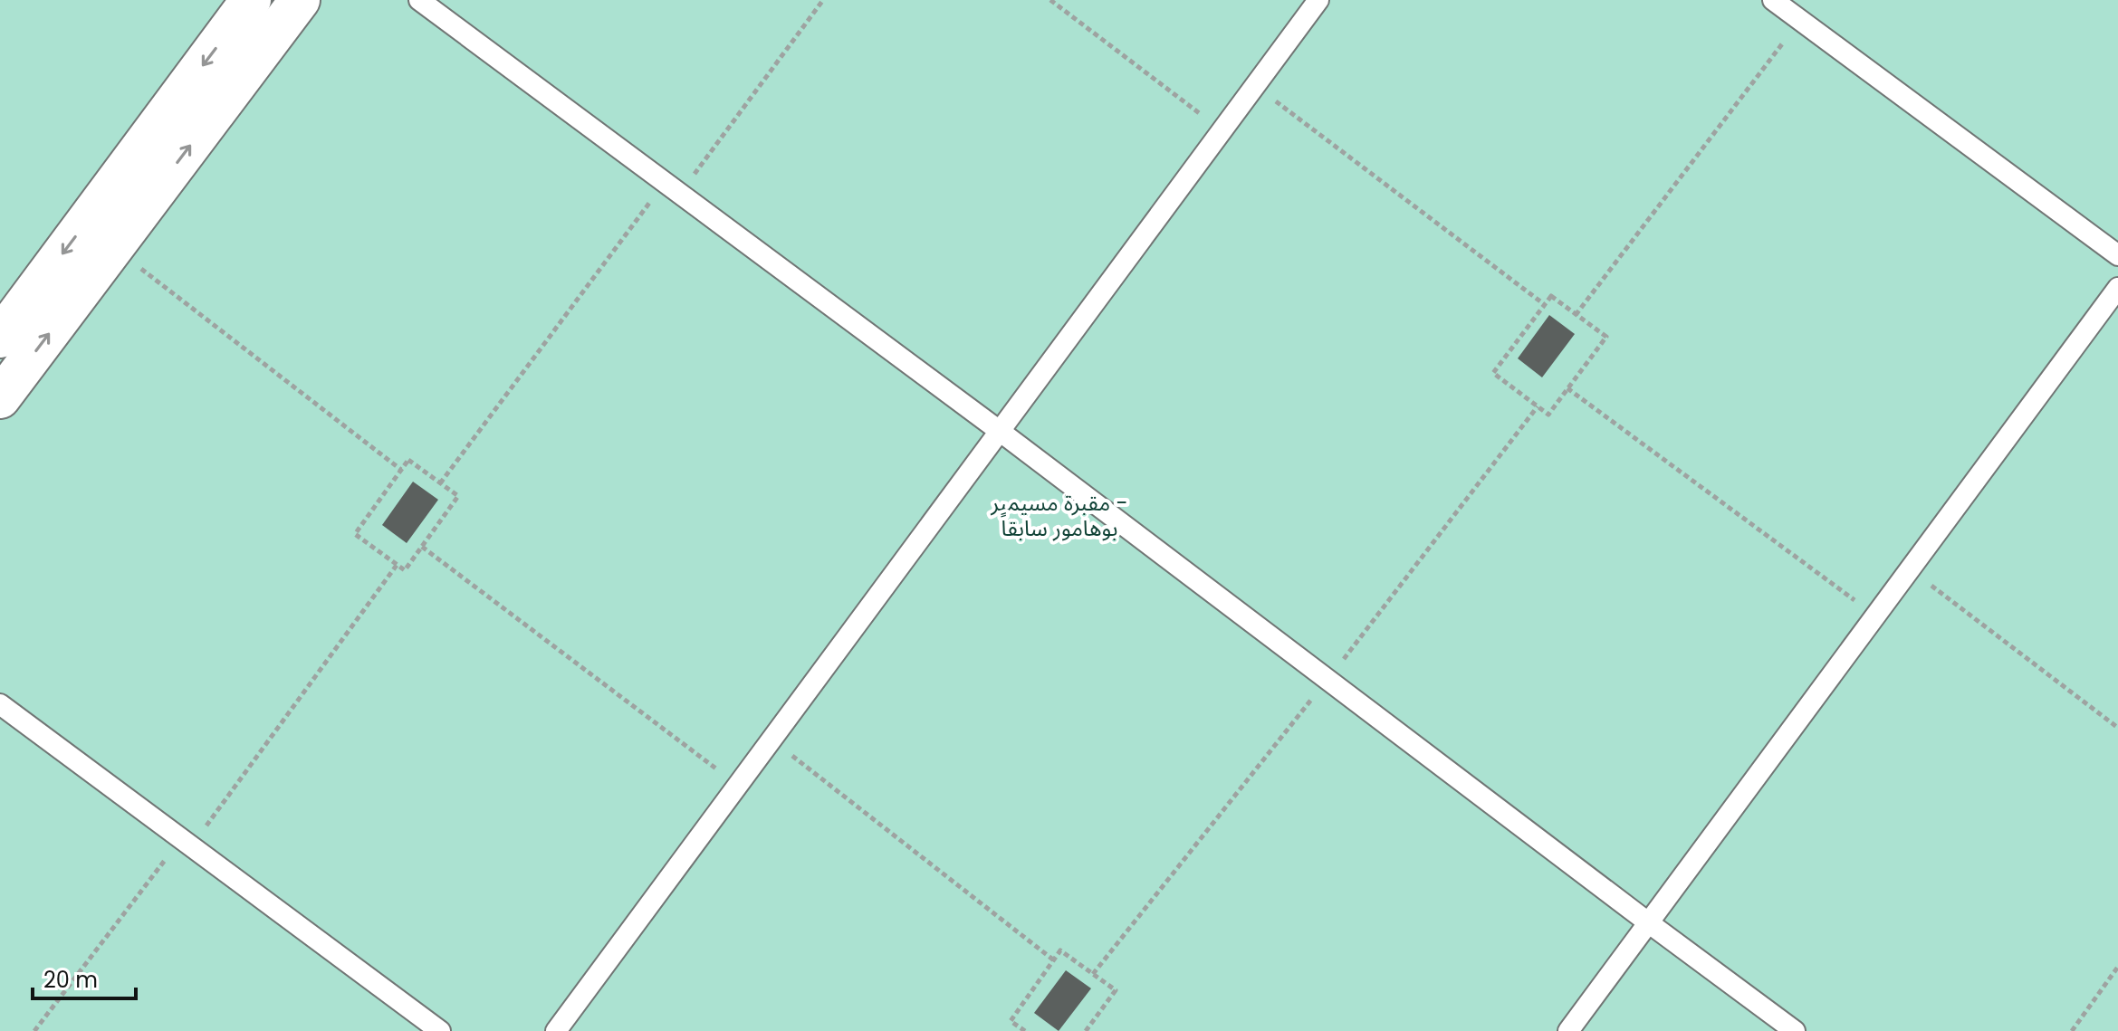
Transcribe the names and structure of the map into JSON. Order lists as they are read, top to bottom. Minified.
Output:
{"parks":["مقبرة مسيمير - بوهامور سابقاً"],"scale_bar":"20 m"}
